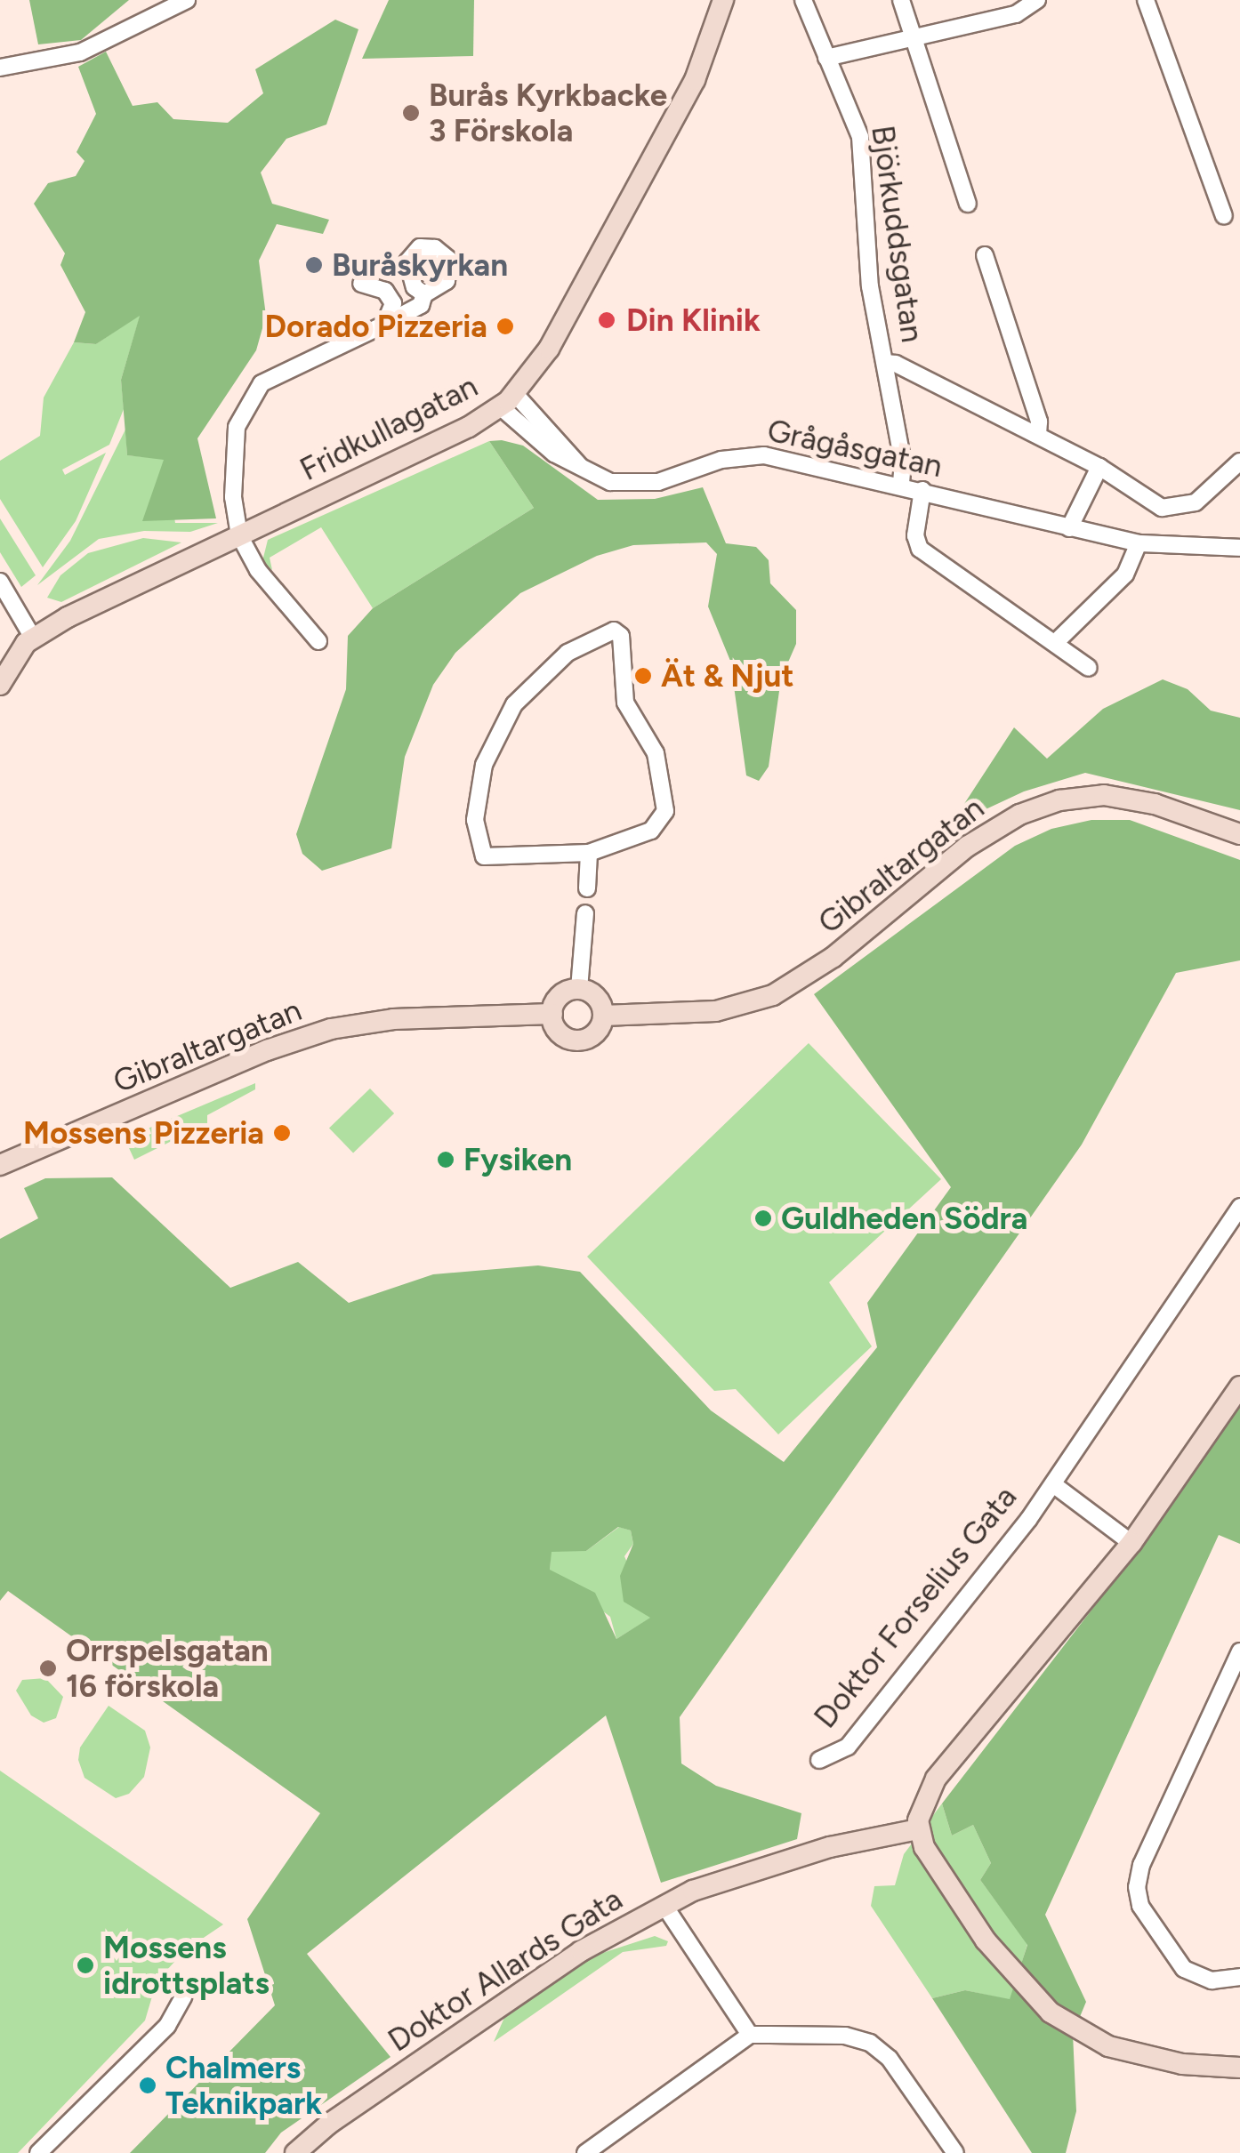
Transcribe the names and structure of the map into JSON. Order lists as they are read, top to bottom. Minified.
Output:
{"streets":{"street":["Björkuddsgatan","Fridkullagatan","Grågåsgatan","Gibraltargatan","Doktor Forselius Gata","Doktor Allards Gata"]},"crossings":[["Björkuddsgatan","Grågåsgatan"],["Fridkullagatan","Grågåsgatan"]],"places":["Burås Kyrkbacke 3 Förskola","Buråskyrkan","Din Klinik","Dorado Pizzeria","Ät & Njut","Mossens Pizzeria","Fysiken","Guldheden Södra","Orrspelsgatan 16 förskola","Mossens idrottsplats","Chalmers Teknikpark"]}
